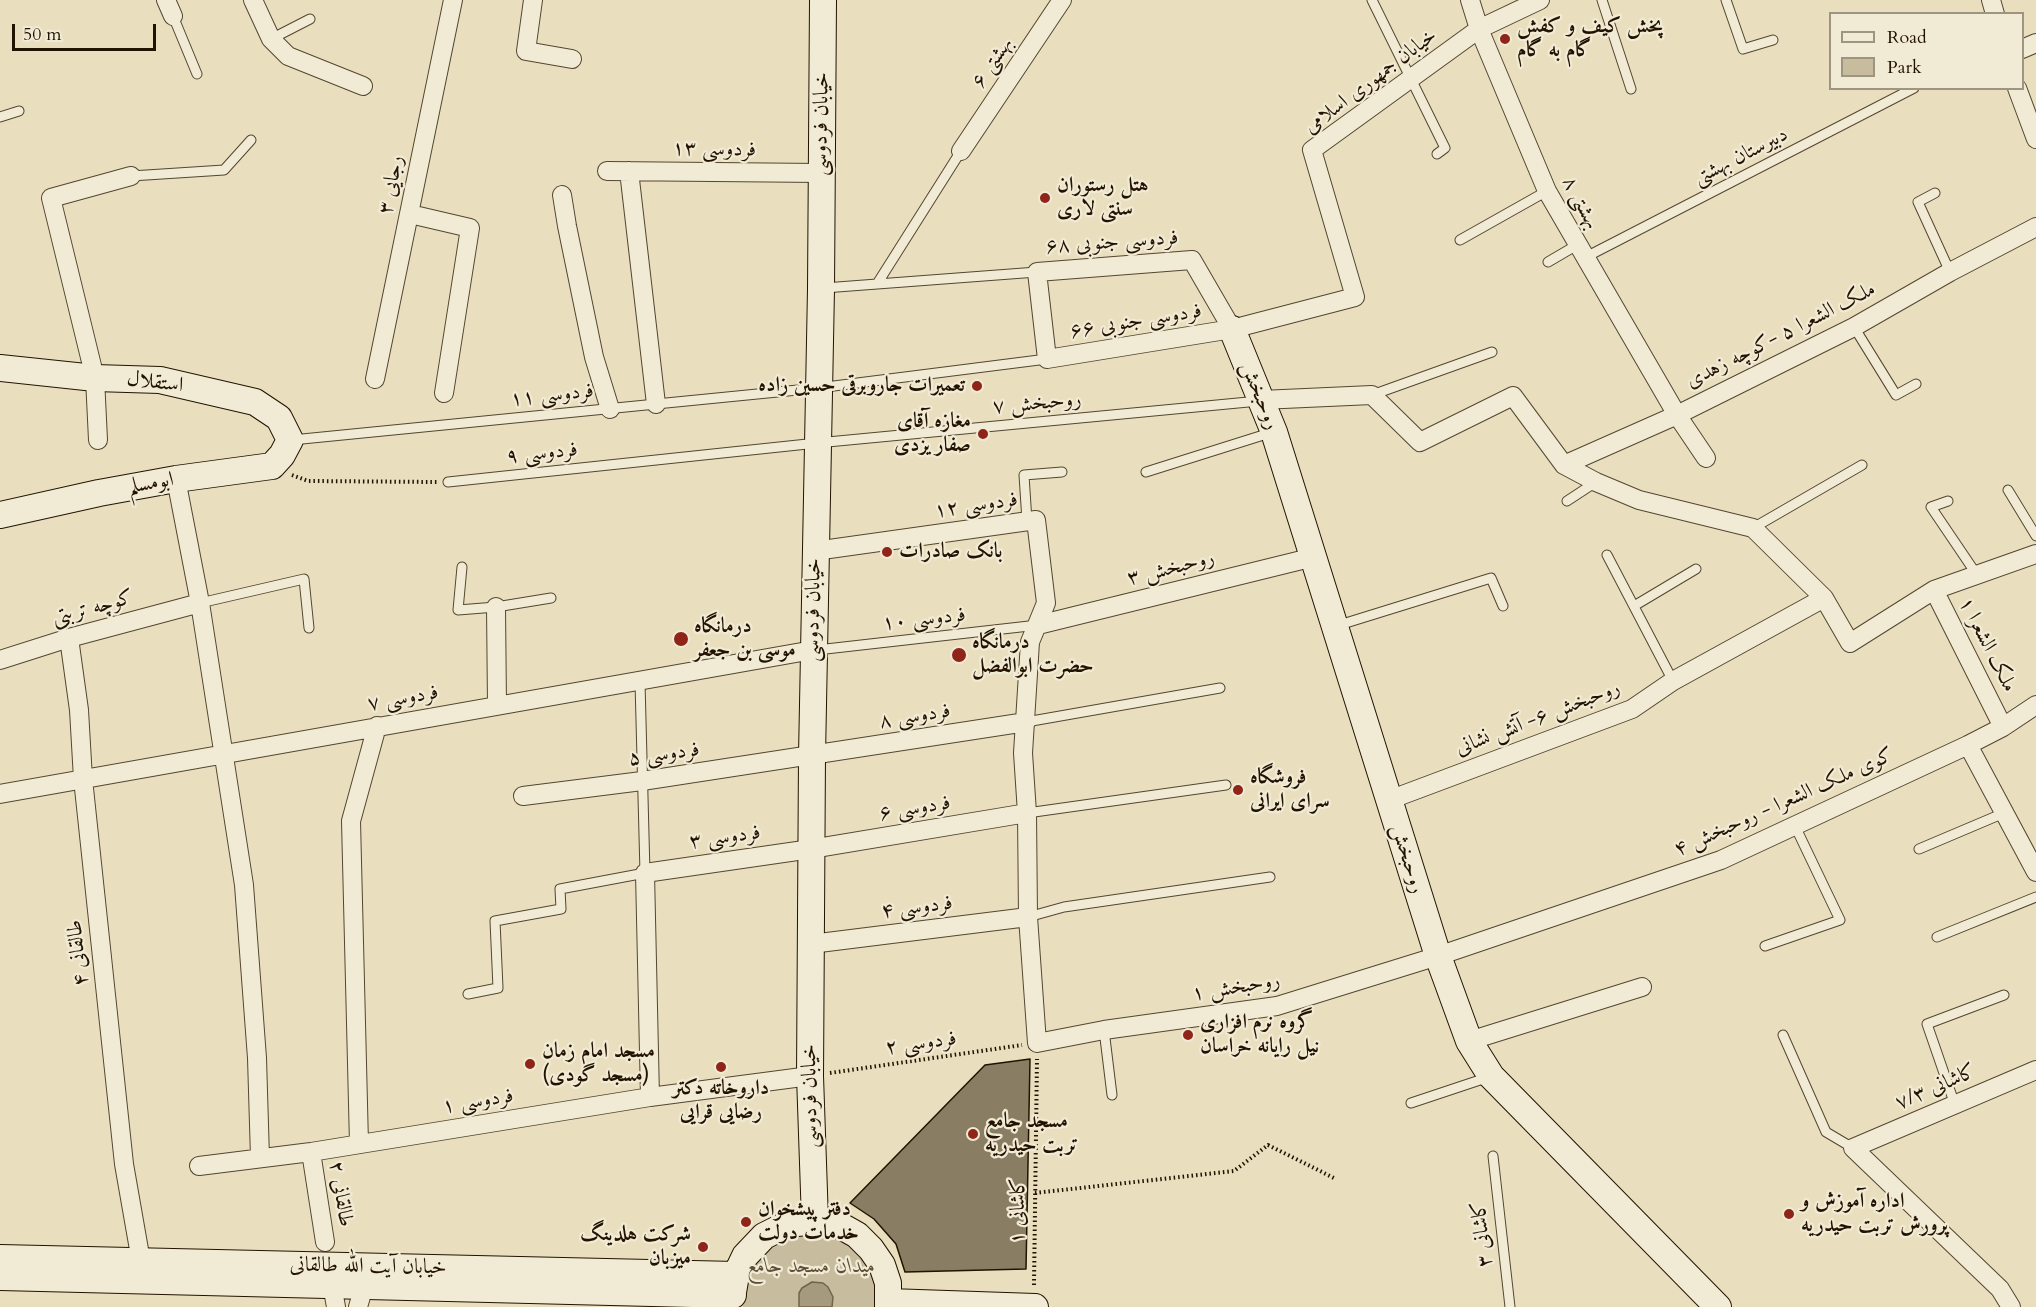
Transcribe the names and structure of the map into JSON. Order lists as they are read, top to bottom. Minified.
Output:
{"streets":{"main road":["خیابان فردوسی","استقلال","روحبخش","ابومسلم","خیابان آیت الله طالقانی"],"street":["بهشتی ۶","خیابان جمهوری اسلامی","فردوسی ۱۳","رجایی ۳","بهشتی ۸","فردوسی جنوبی ۶۸","فردوسی جنوبی ۶۶","ملک الشعرا ۵ -کوچه زهدی","فردوسی ۱۲","روحبخش ۳","کوچه تربتی","ملک الشعرا ۱","فردوسی ۷","فردوسی ۸","روحبخش ۶- آتش نشانی","فردوسی ۵","کوی ملک الشعرا - روحبخش ۴","فردوسی ۶","فردوسی ۳","فردوسی ۴","طالقانی ۴","روحبخش ۱","کاشانی ۷/۳","فردوسی ۱","طالقانی ۲"],"lane":["دبیرستان بهشتی","فردوسی ۱۱","روحبخش ۷","فردوسی ۹","فردوسی ۱۰","کاشانی ۳"],"path":["فردوسی ۲","کاشانی ۱"]},"crossings":[["خیابان جمهوری اسلامی","بهشتی ۸"],["خیابان جمهوری اسلامی","فردوسی جنوبی ۶۸"],["خیابان جمهوری اسلامی","فردوسی جنوبی ۶۶"],["خیابان جمهوری اسلامی","روحبخش"],["خیابان فردوسی","فردوسی ۱۳"],["خیابان فردوسی","فردوسی ۱۱"],["خیابان فردوسی","روحبخش ۷"],["خیابان فردوسی","فردوسی ۹"],["خیابان فردوسی","فردوسی ۱۲"],["خیابان فردوسی","فردوسی ۱۰"],["خیابان فردوسی","فردوسی ۷"],["خیابان فردوسی","فردوسی ۸"],["خیابان فردوسی","فردوسی ۵"],["خیابان فردوسی","فردوسی ۶"],["خیابان فردوسی","فردوسی ۳"],["خیابان فردوسی","فردوسی ۴"],["خیابان فردوسی","فردوسی ۲"],["خیابان فردوسی","فردوسی ۱"],["دبیرستان بهشتی","بهشتی ۸"],["بهشتی ۸","ملک الشعرا ۵ -کوچه زهدی"],["فردوسی جنوبی ۶۸","فردوسی جنوبی ۶۶"],["فردوسی جنوبی ۶۸","روحبخش"],["فردوسی جنوبی ۶۶","فردوسی ۱۱"],["فردوسی جنوبی ۶۶","روحبخش"],["استقلال","فردوسی ۱۱"],["روحبخش","روحبخش ۷"],["روحبخش","روحبخش ۳"],["روحبخش","روحبخش ۶- آتش نشانی"],["روحبخش","کوی ملک الشعرا - روحبخش ۴"],["روحبخش","روحبخش ۱"],["روحبخش ۷","فردوسی ۹"],["فردوسی ۱۲","روحبخش ۳"],["فردوسی ۱۲","فردوسی ۱۰"],["روحبخش ۳","فردوسی ۱۰"],["کوچه تربتی","طالقانی ۴"],["فردوسی ۱۰","فردوسی ۷"],["ملک الشعرا ۱","روحبخش ۶- آتش نشانی"],["ملک الشعرا ۱","کوی ملک الشعرا - روحبخش ۴"],["فردوسی ۷","طالقانی ۴"],["فردوسی ۸","فردوسی ۵"],["کوی ملک الشعرا - روحبخش ۴","روحبخش ۱"],["فردوسی ۶","فردوسی ۳"],["طالقانی ۴","خیابان آیت الله طالقانی"],["روحبخش ۱","فردوسی ۲"],["روحبخش ۱","کاشانی ۱"],["فردوسی ۲","فردوسی ۱"],["فردوسی ۲","کاشانی ۱"],["فردوسی ۱","طالقانی ۲"],["طالقانی ۲","خیابان آیت الله طالقانی"]],"parks":["میدان مسجد جامع"],"places":["پخش کیف و کفش گام به گام","هتل رستوران سنتی لاری","تعمیرات جاروبرقی حسین زاده","مغازه آقای صفار یزدی","بانک صادرات","درمانگاه موسی بن جعفر","درمانگاه حضرت ابوالفضل","فروشگاه سرای ایرانی","گروه نرم افزاری نیل رایانه خراسان","مسجد امام زمان (مسجد گودی)","داروخاته دکتر رضایی قرایی","مسجد جامع تربت حیدریه","اداره آموزش و پرورش تربت حیدریه","دفتر پیشخوان خدمات دولت","شرکت هلدینگ میزبان"],"legend":["Road","Park"],"scale_bar":"50 m"}
